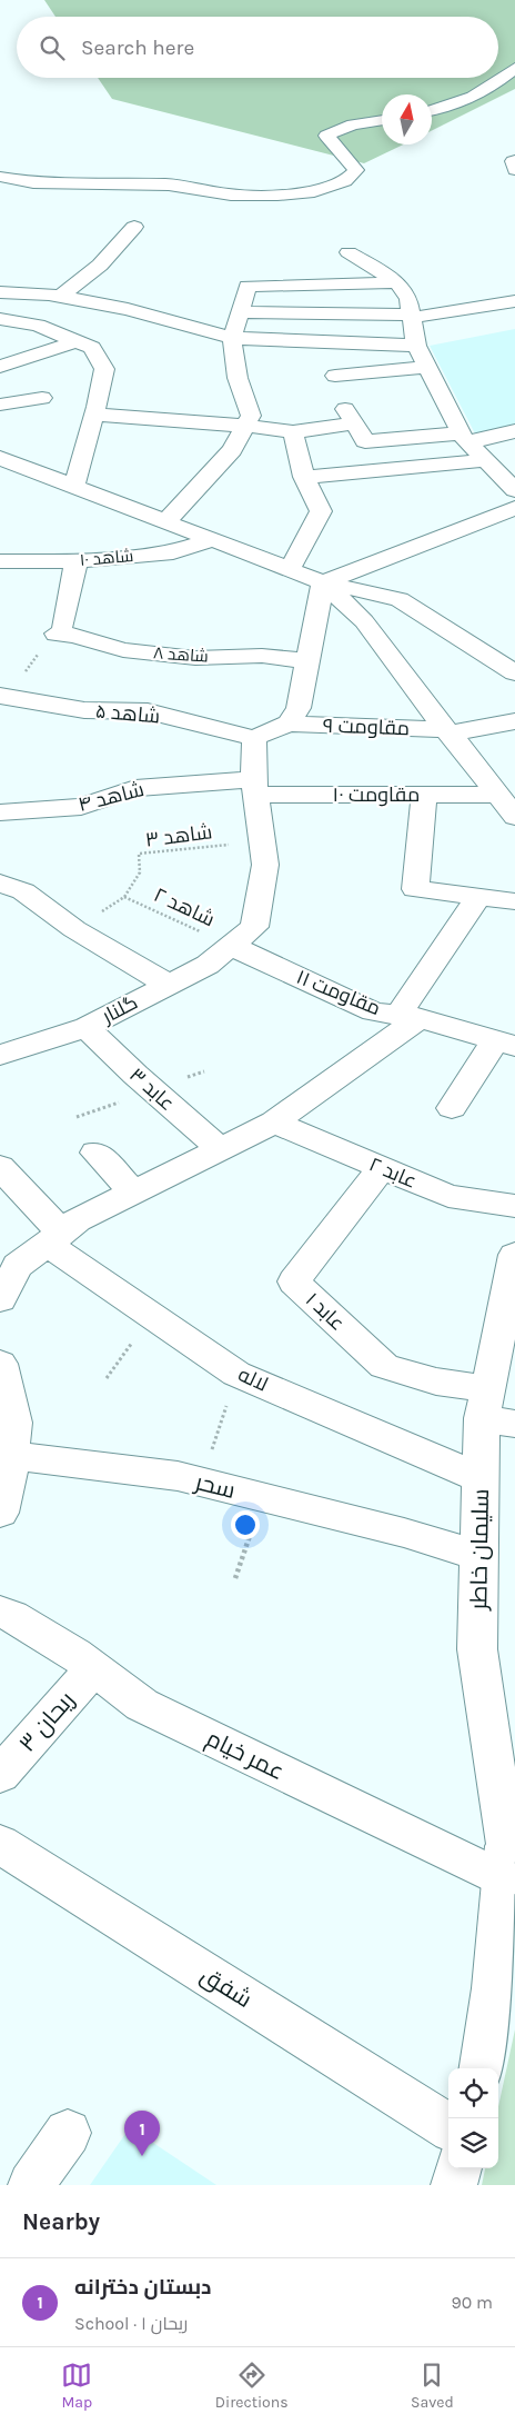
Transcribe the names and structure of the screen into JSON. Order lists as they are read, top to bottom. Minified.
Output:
{"streets":{"street":["شاهد ۱۰","شاهد ۸","شاهد ۵","مقاومت ۹","مقاومت ۱۰","شاهد ۴","مقاومت ۱۱","گلنار","عابد ۳","عابد ۲","عابد ۱","لاله","سحر","سلیمان خاطر","ریحان ۳","عمر خیام","شفق"],"path":["شاهد ۳","شاهد ۲"]},"crossings":[["شاهد ۵","گلنار"],["مقاومت ۱۰","شاهد ۴"],["مقاومت ۱۰","گلنار"],["شاهد ۴","گلنار"],["شاهد ۳","شاهد ۲"],["شاهد ۳","گلنار"],["شاهد ۲","مقاومت ۱۱"],["شاهد ۲","گلنار"],["مقاومت ۱۱","گلنار"],["گلنار","عابد ۳"],["عابد ۲","عابد ۱"],["عابد ۱","سلیمان خاطر"],["لاله","سلیمان خاطر"],["سحر","سلیمان خاطر"],["سلیمان خاطر","عمر خیام"],["ریحان ۳","عمر خیام"]],"north":"top","page":{"search":"Search here","pins":"1","heading":"Nearby","list":[{"mark":"1","name":"دبستان دخترانه","note":"School · ریحان ۱","value":"90 m"}],"nav":["Map","Directions","Saved"]}}
